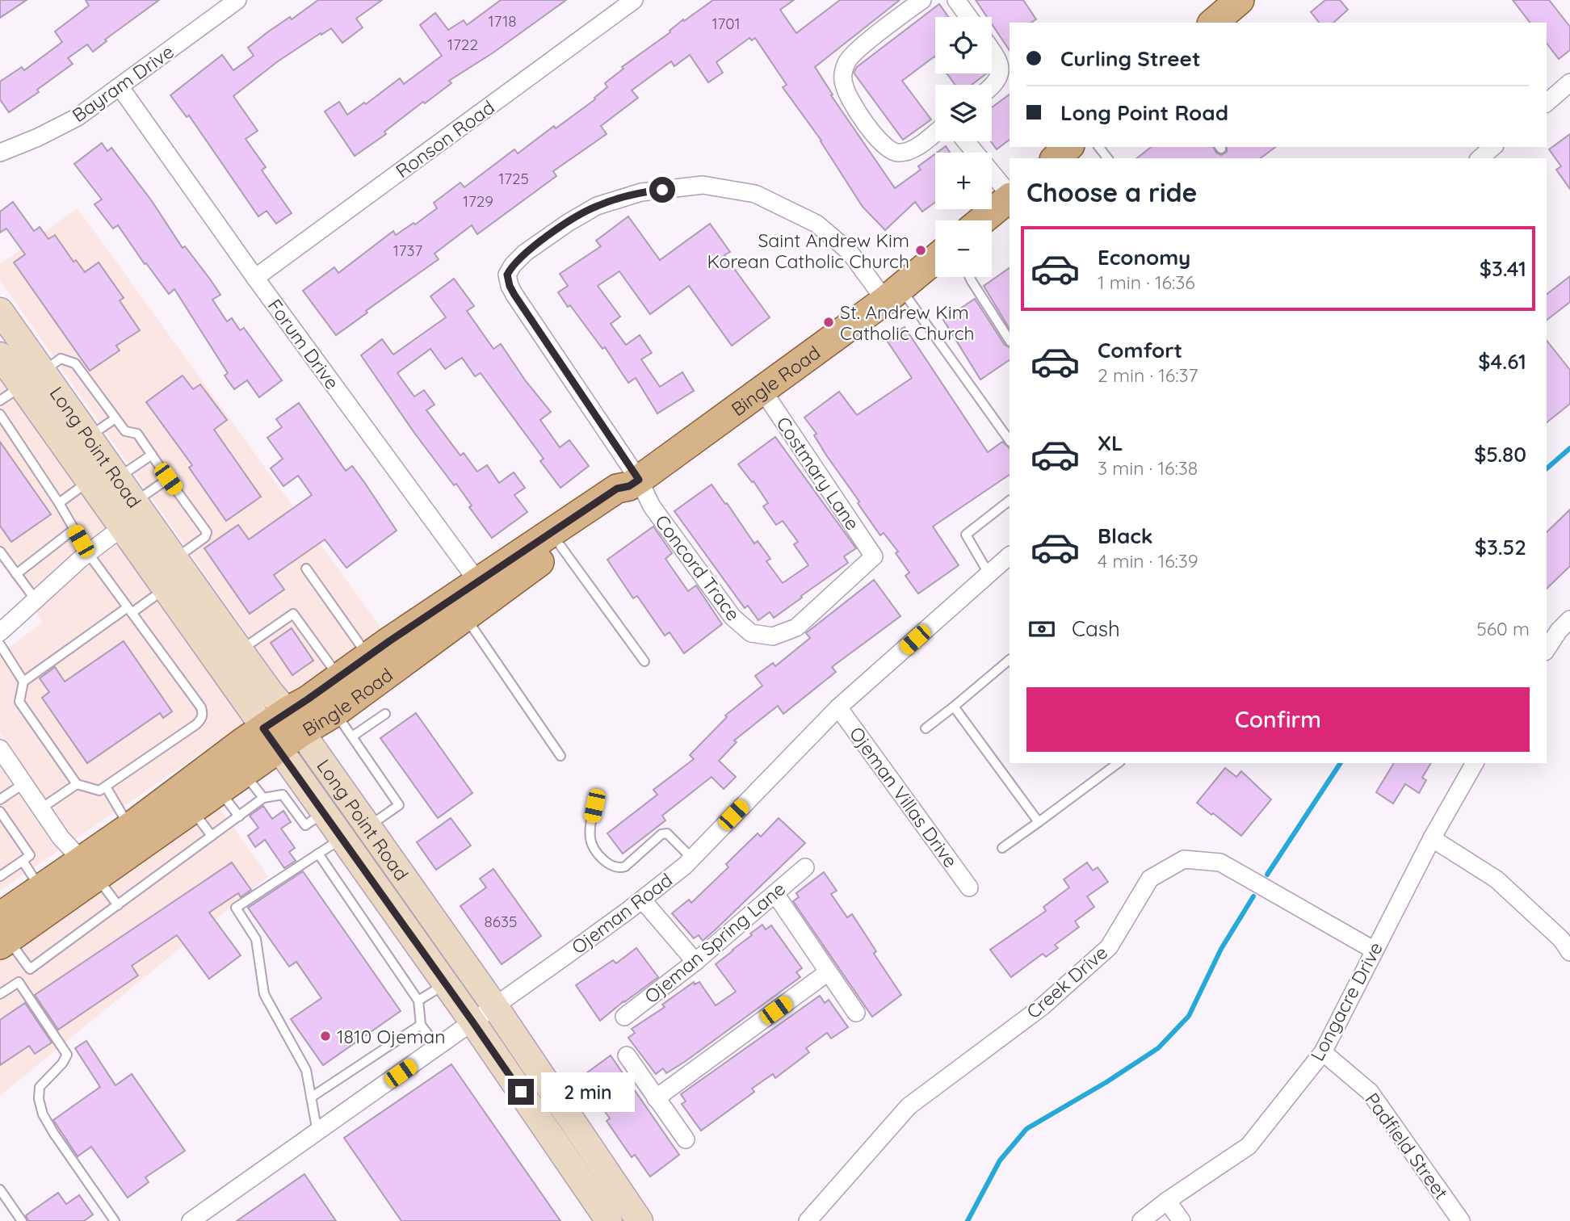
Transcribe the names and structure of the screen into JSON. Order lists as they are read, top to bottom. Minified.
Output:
{"streets":{"main road":["Bingle Road","Long Point Road"],"street":["Bayram Drive","Ronson Road","Forum Drive","Costmary Lane","Concord Trace","Ojeman Villas Drive","Ojeman Road","Ojeman Spring Lane","Creek Drive","Longacre Drive","Padfield Street"]},"crossings":[["Bayram Drive","Forum Drive"],["Ronson Road","Forum Drive"],["Forum Drive","Bingle Road"],["Bingle Road","Long Point Road"],["Bingle Road","Costmary Lane"],["Bingle Road","Concord Trace"],["Long Point Road","Ojeman Road"],["Costmary Lane","Concord Trace"],["Ojeman Villas Drive","Ojeman Road"],["Creek Drive","Longacre Drive"],["Longacre Drive","Padfield Street"]],"places":["Saint Andrew Kim Korean Catholic Church","St. Andrew Kim Catholic Church","1810 Ojeman"],"house_numbers":["1718","1701","1722","1725","1729","1737","8635"],"page":{"map_buttons":["+","−"],"banner":["Curling Street","Long Point Road"],"heading":"Choose a ride","list":[{"name":"Economy","note":"1 min · 16:36","value":"$3.41"},{"name":"Comfort","note":"2 min · 16:37","value":"$4.61"},{"name":"XL","note":"3 min · 16:38","value":"$5.80"},{"name":"Black","note":"4 min · 16:39","value":"$3.52"}],"pay":["Cash","560 m"],"buttons":"Confirm","bubble":"2 min"}}
